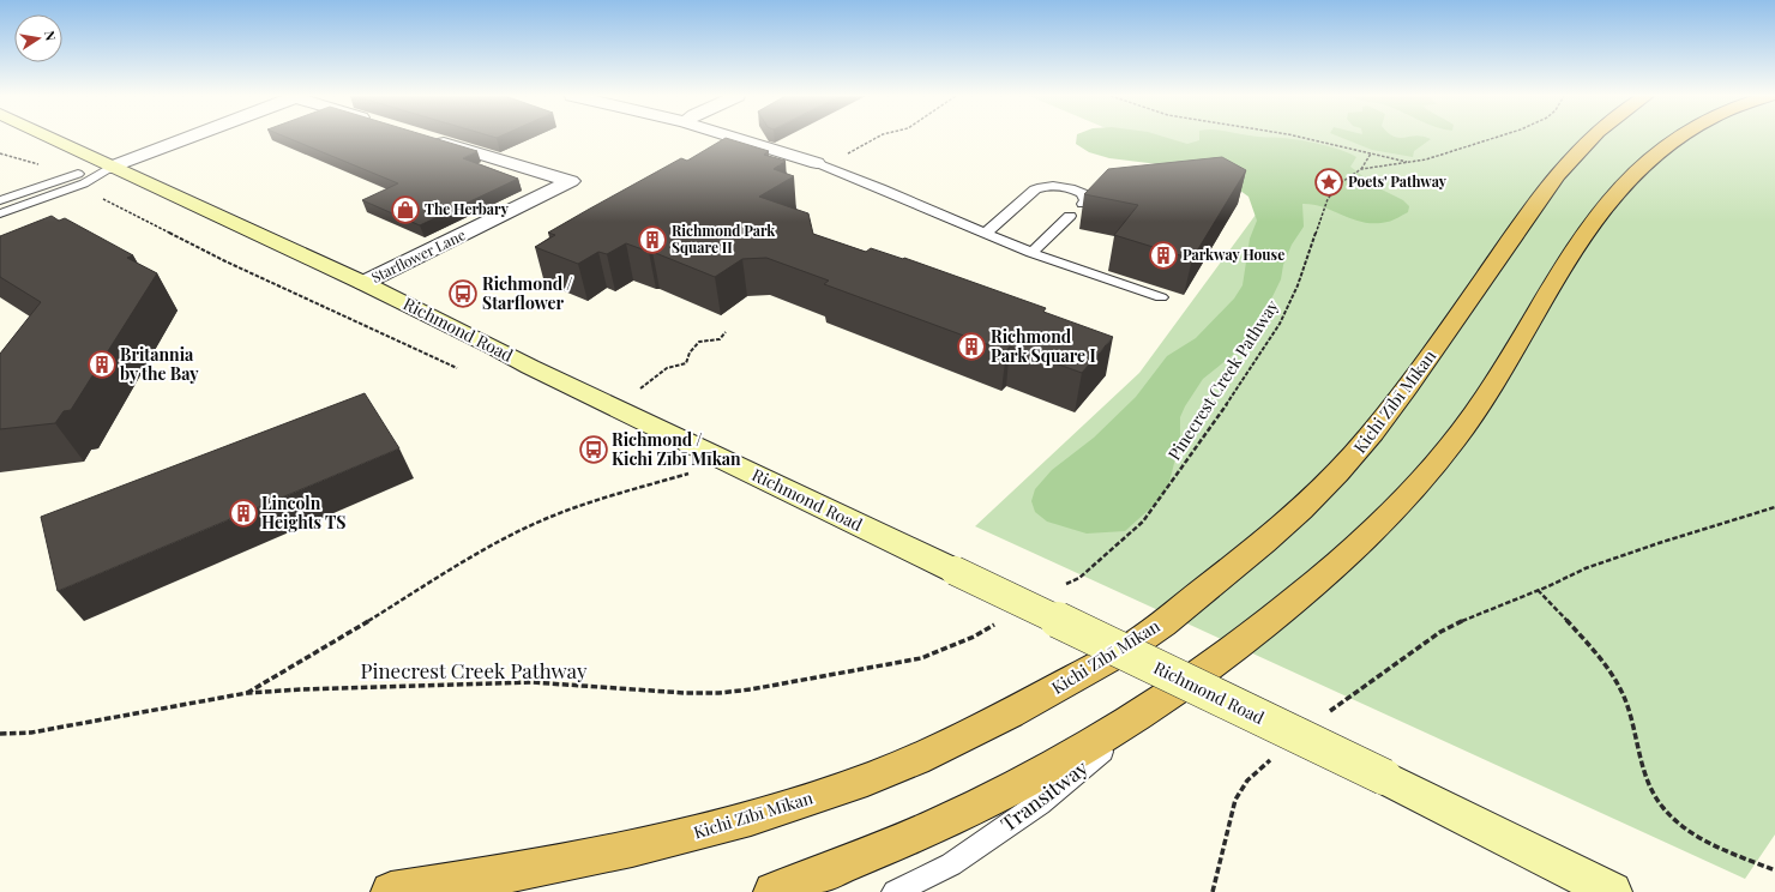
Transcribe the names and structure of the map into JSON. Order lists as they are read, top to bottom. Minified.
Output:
{"streets":{"highway":["Kichi Zībī Mīkan"],"main road":["Richmond Road"],"street":["Starflower Lane"],"lane":["Transitway"],"path":["Pinecrest Creek Pathway"]},"crossings":[["Starflower Lane","Richmond Road"]],"places":{"place":["Poets' Pathway"],"shop":["The Herbary"],"building":["Richmond Park Square II","Parkway House","Richmond Park Square I","Britannia by the Bay","Lincoln Heights TS"],"bus stop":["Richmond / Starflower","Richmond / Kichi Zībī Mīkan"]},"north":"right"}
